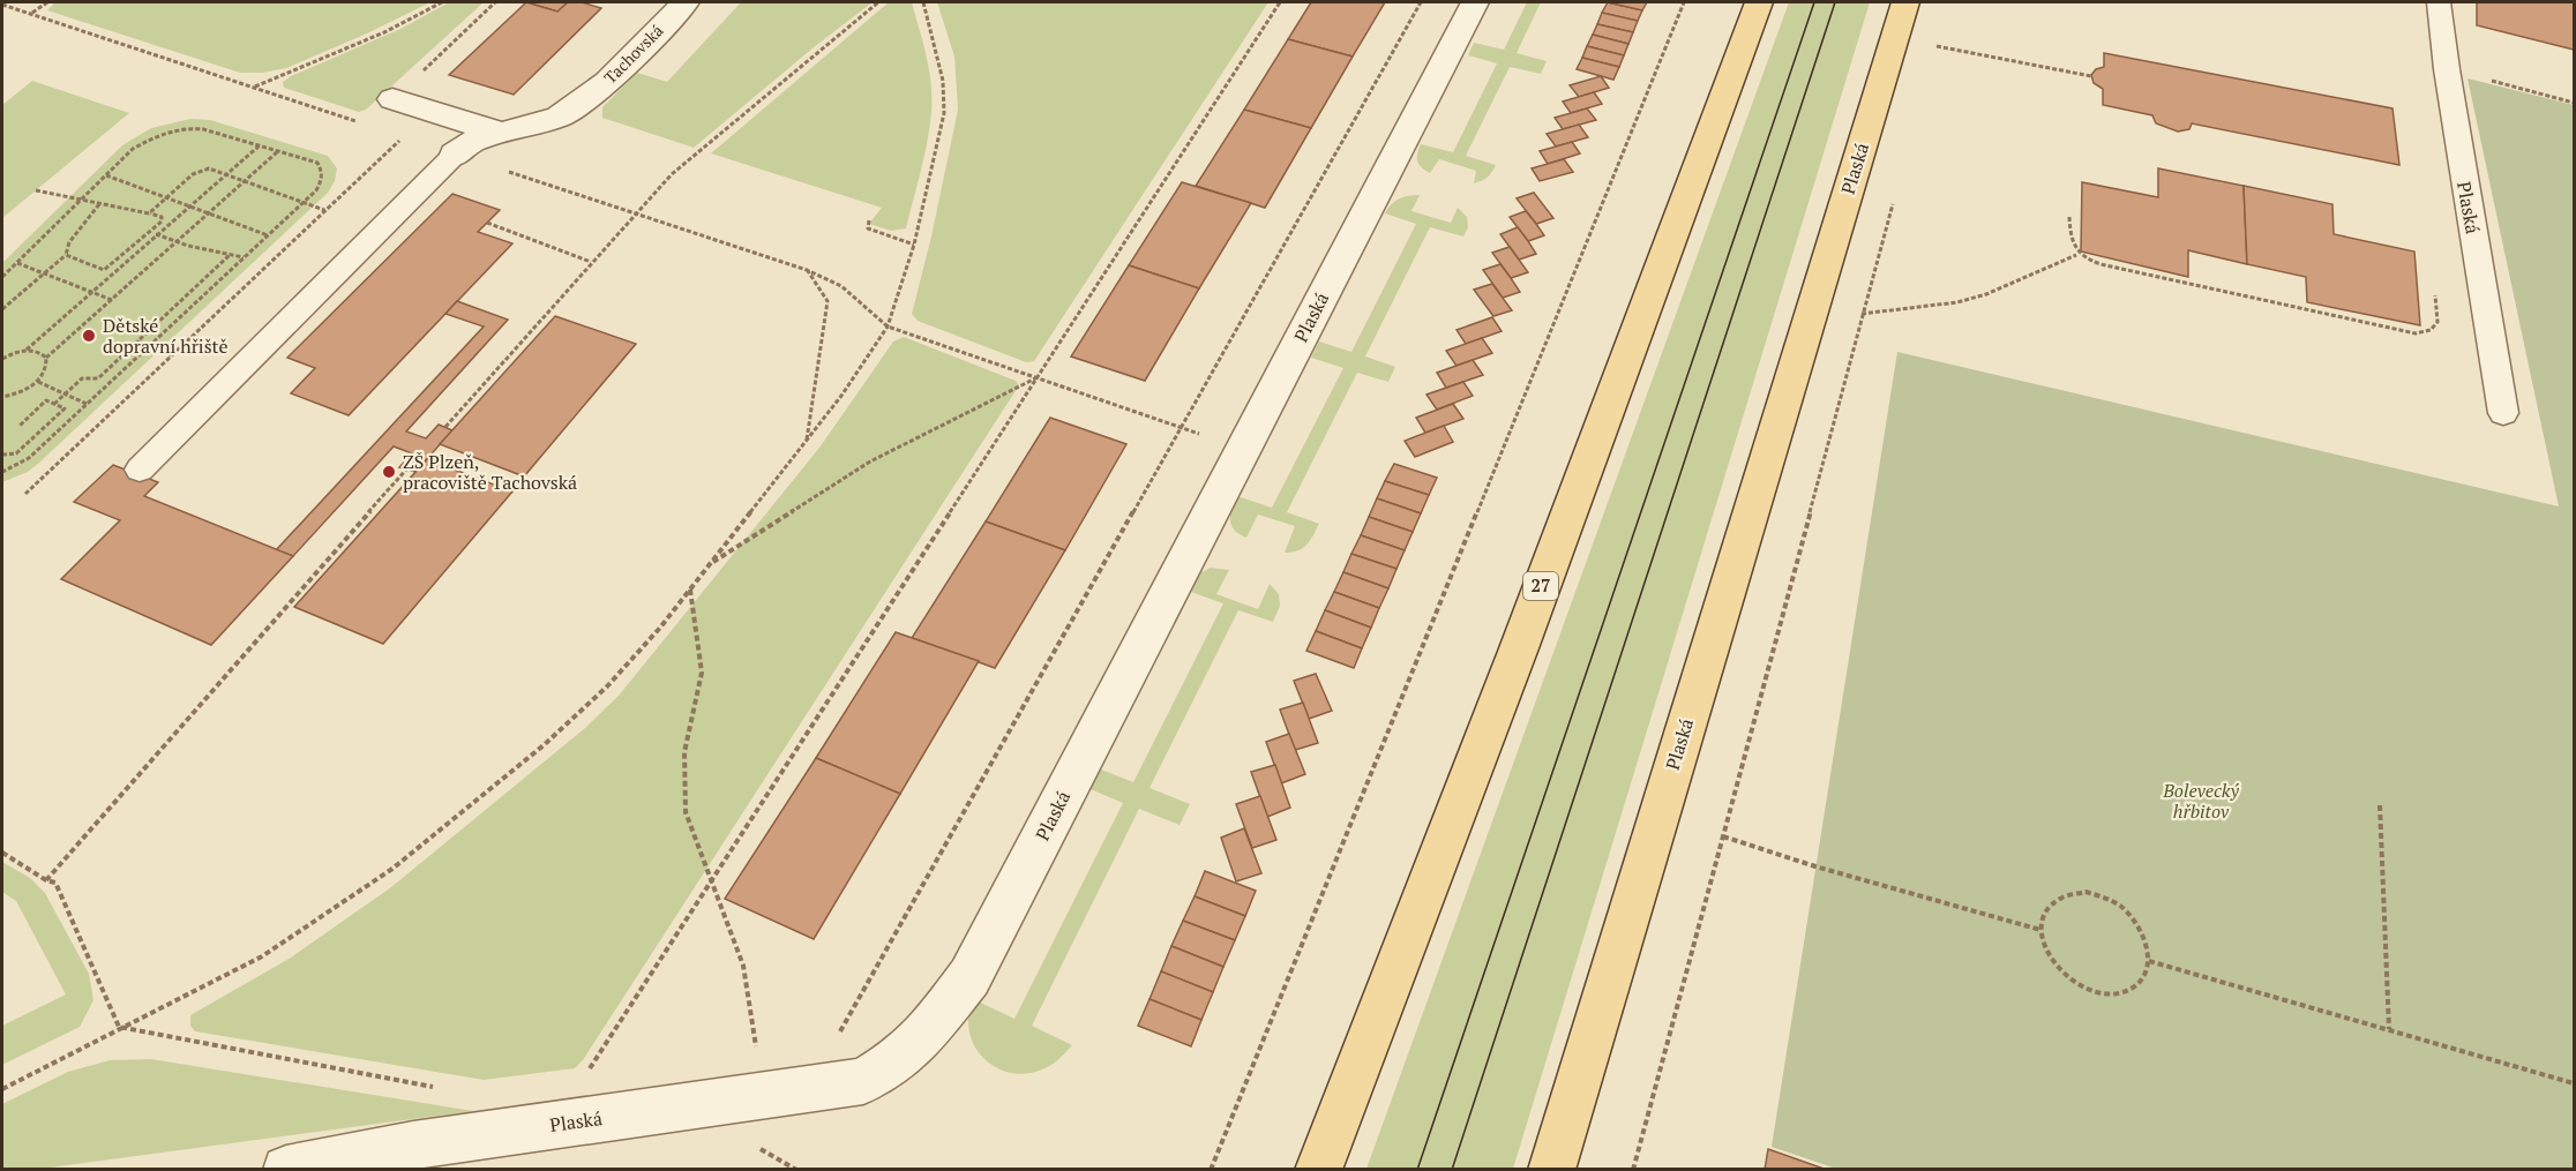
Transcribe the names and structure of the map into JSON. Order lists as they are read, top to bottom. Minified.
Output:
{"streets":{"main road":["Plaská","27"],"street":["Tachovská"]},"parks":["Bolevecký hřbitov"],"places":["Dětské dopravní hřiště","ZŠ Plzeň, pracoviště Tachovská"]}
